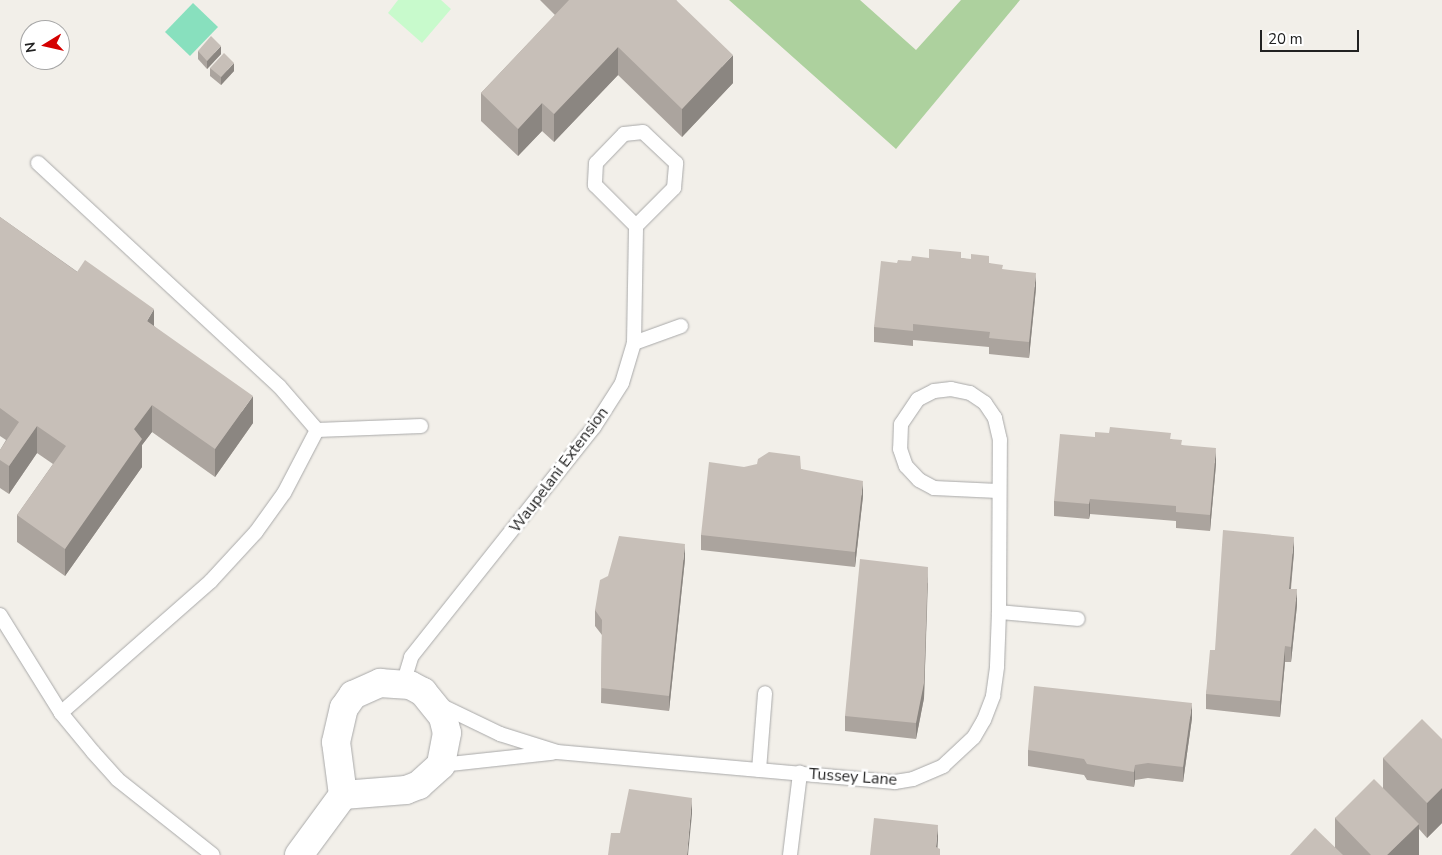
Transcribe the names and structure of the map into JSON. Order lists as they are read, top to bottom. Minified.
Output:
{"streets":{"lane":["Waupelani Extension","Tussey Lane"]},"crossings":[["Waupelani Extension","Tussey Lane"]],"scale_bar":"20 m","north":"left"}
